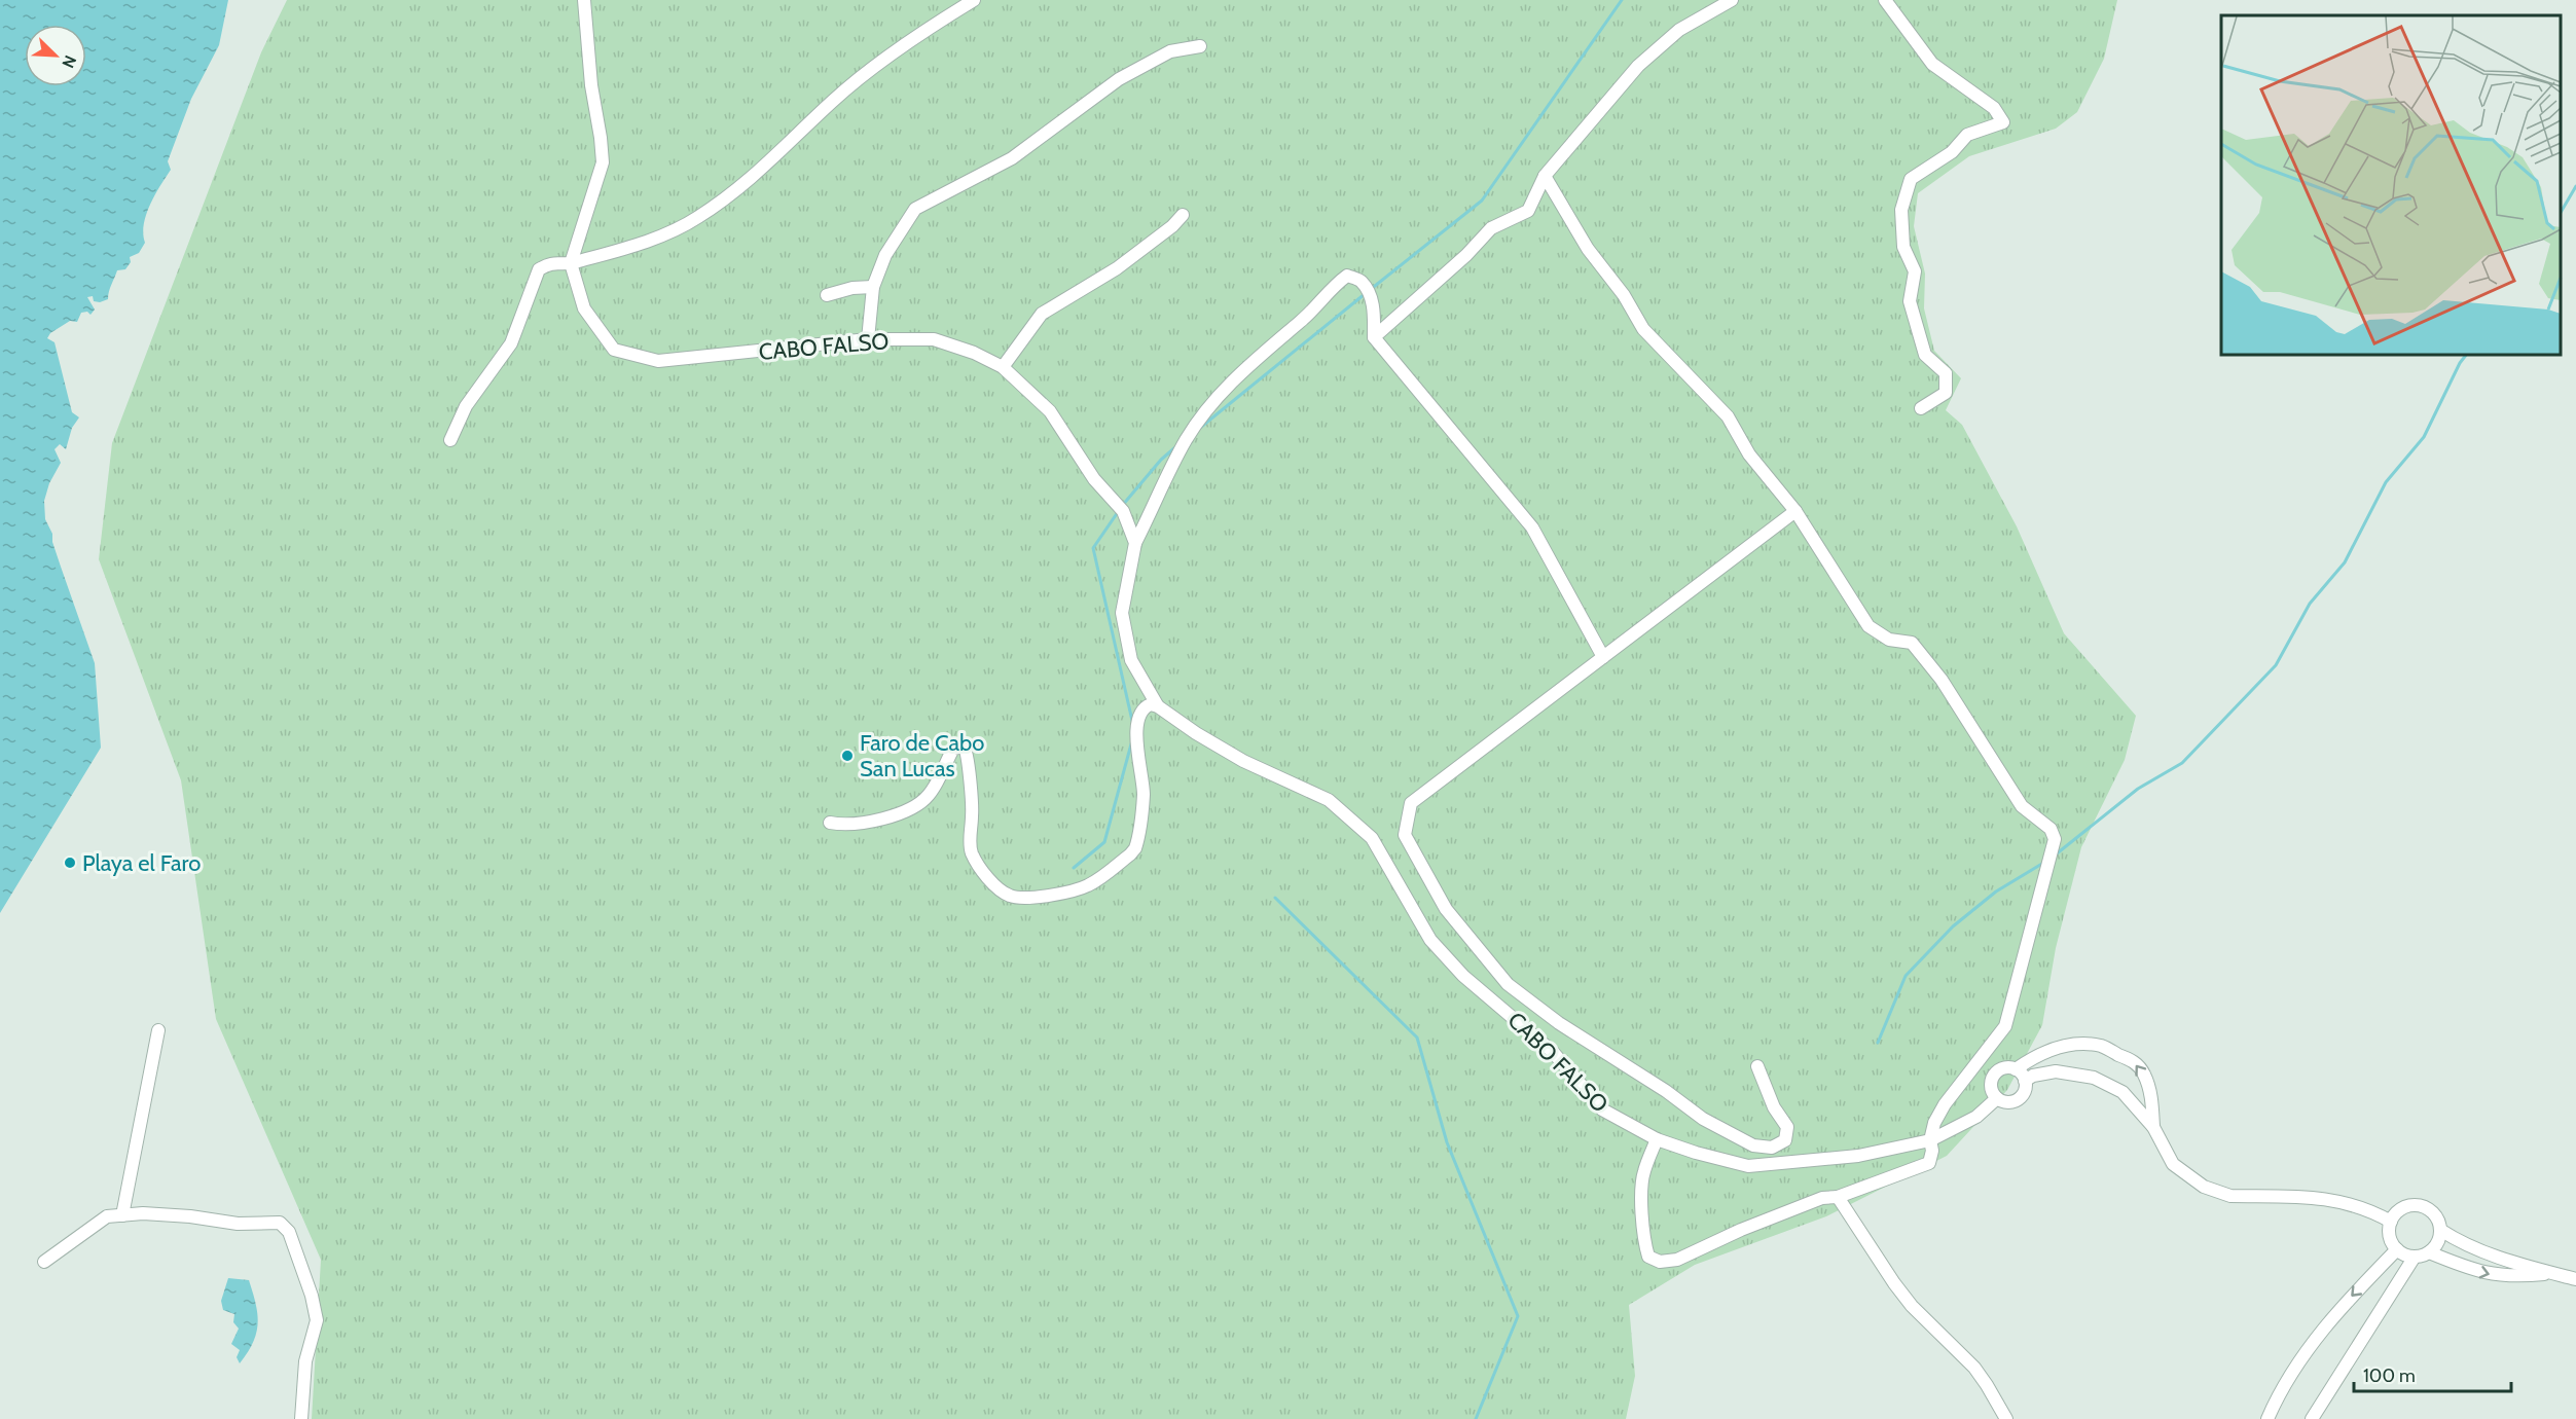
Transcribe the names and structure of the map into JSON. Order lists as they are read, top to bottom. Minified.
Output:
{"streets":{"street":["CABO FALSO"]},"places":["Faro de Cabo San Lucas","Playa el Faro"],"scale_bar":"100 m","north":"bottom right"}
